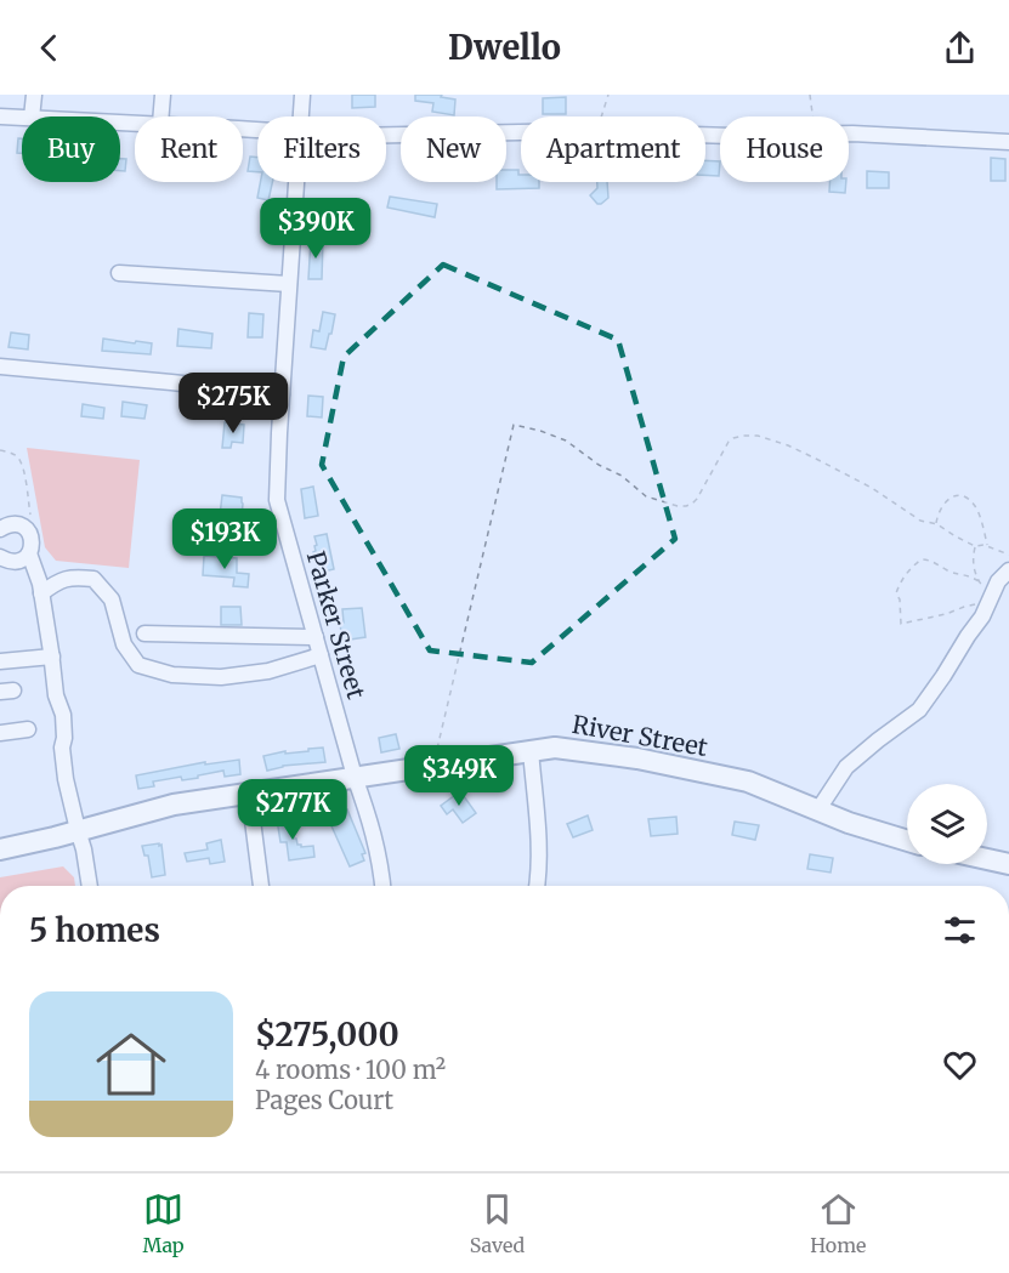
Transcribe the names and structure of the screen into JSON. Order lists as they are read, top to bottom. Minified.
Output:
{"streets":{"main road":["River Street"],"street":["Parker Street"]},"crossings":[["Parker Street","River Street"]],"page":{"header":"Dwello","chip":["Buy","Rent","Filters","New","Apartment","House"],"price":["$390K","$275K","$193K","$349K","$277K"],"heading":"5 homes","list":[{"name":"$275,000","note":"4 rooms · 100 m² · Pages Court"}],"tabs":["Map","Saved","Home"]}}
